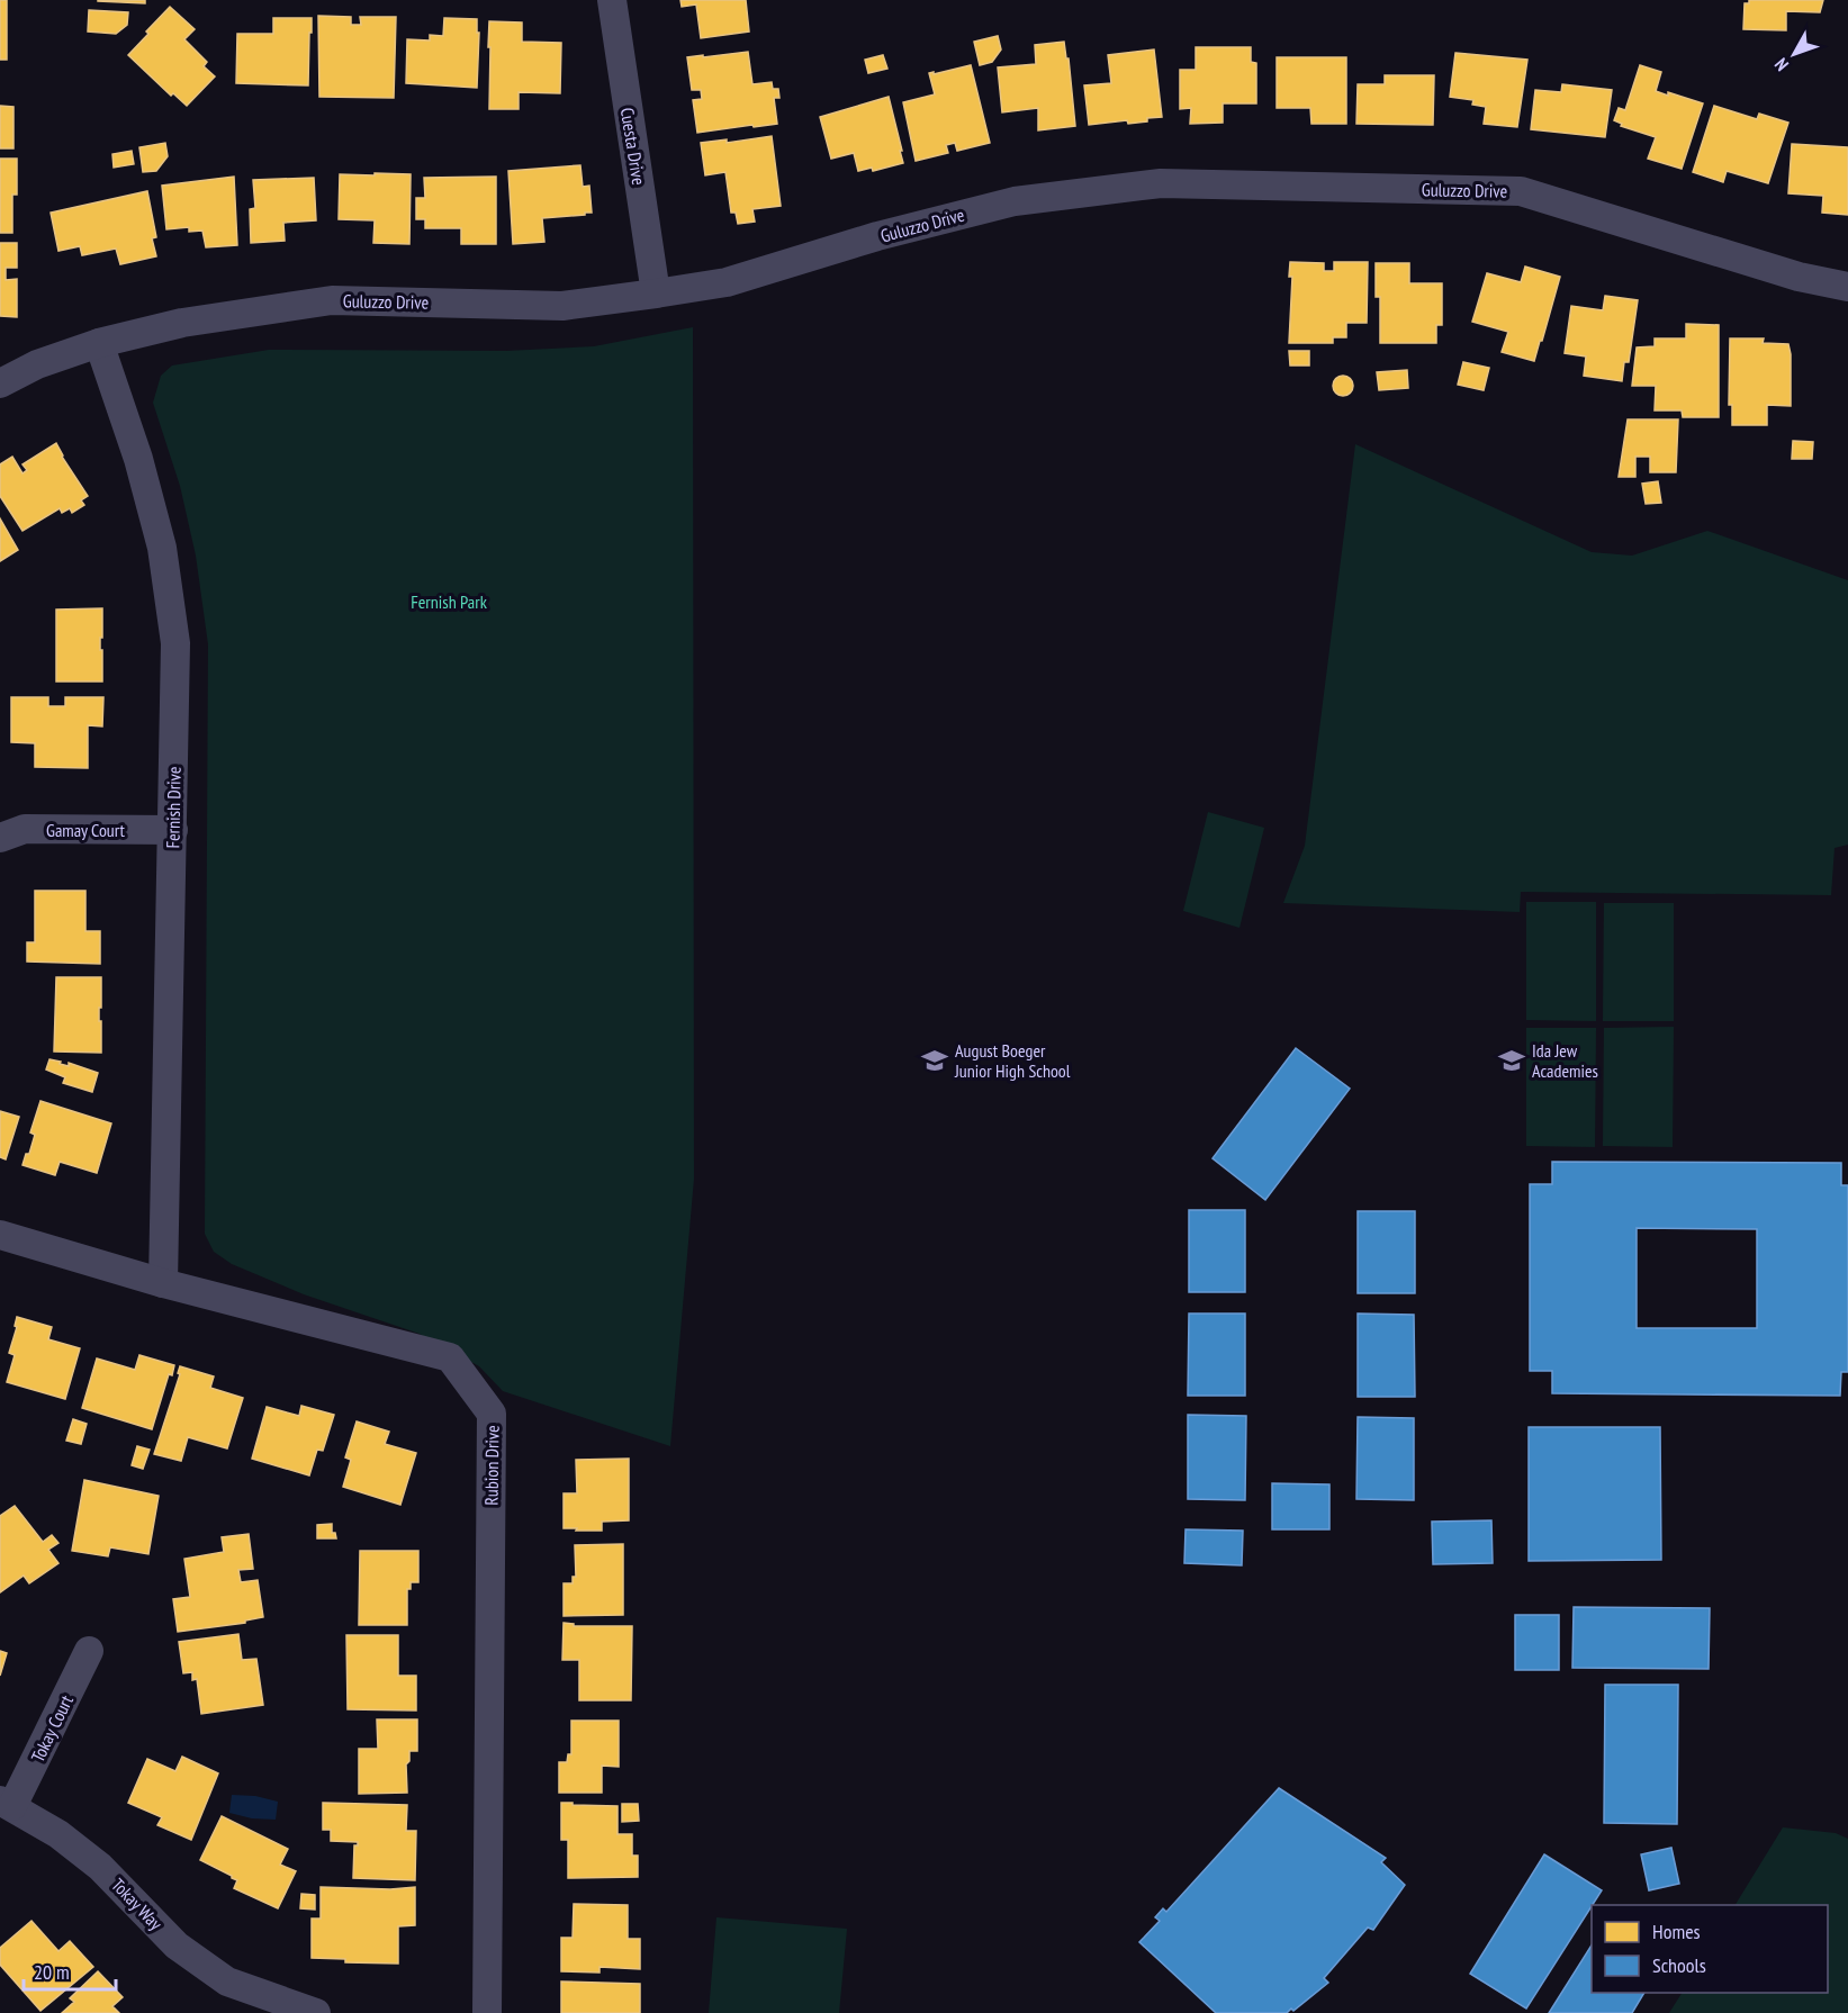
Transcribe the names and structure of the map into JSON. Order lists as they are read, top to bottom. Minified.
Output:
{"streets":{"street":["Cuesta Drive","Guluzzo Drive","Fernish Drive","Gamay Court","Rubion Drive","Tokay Court","Tokay Way"]},"crossings":[["Cuesta Drive","Guluzzo Drive"],["Guluzzo Drive","Fernish Drive"],["Fernish Drive","Gamay Court"],["Fernish Drive","Rubion Drive"],["Tokay Court","Tokay Way"]],"parks":["Fernish Park"],"places":{"school or university":["August Boeger Junior High School","Ida Jew Academies"]},"legend":["Homes","Schools"],"scale_bar":"20 m","north":"bottom left"}
